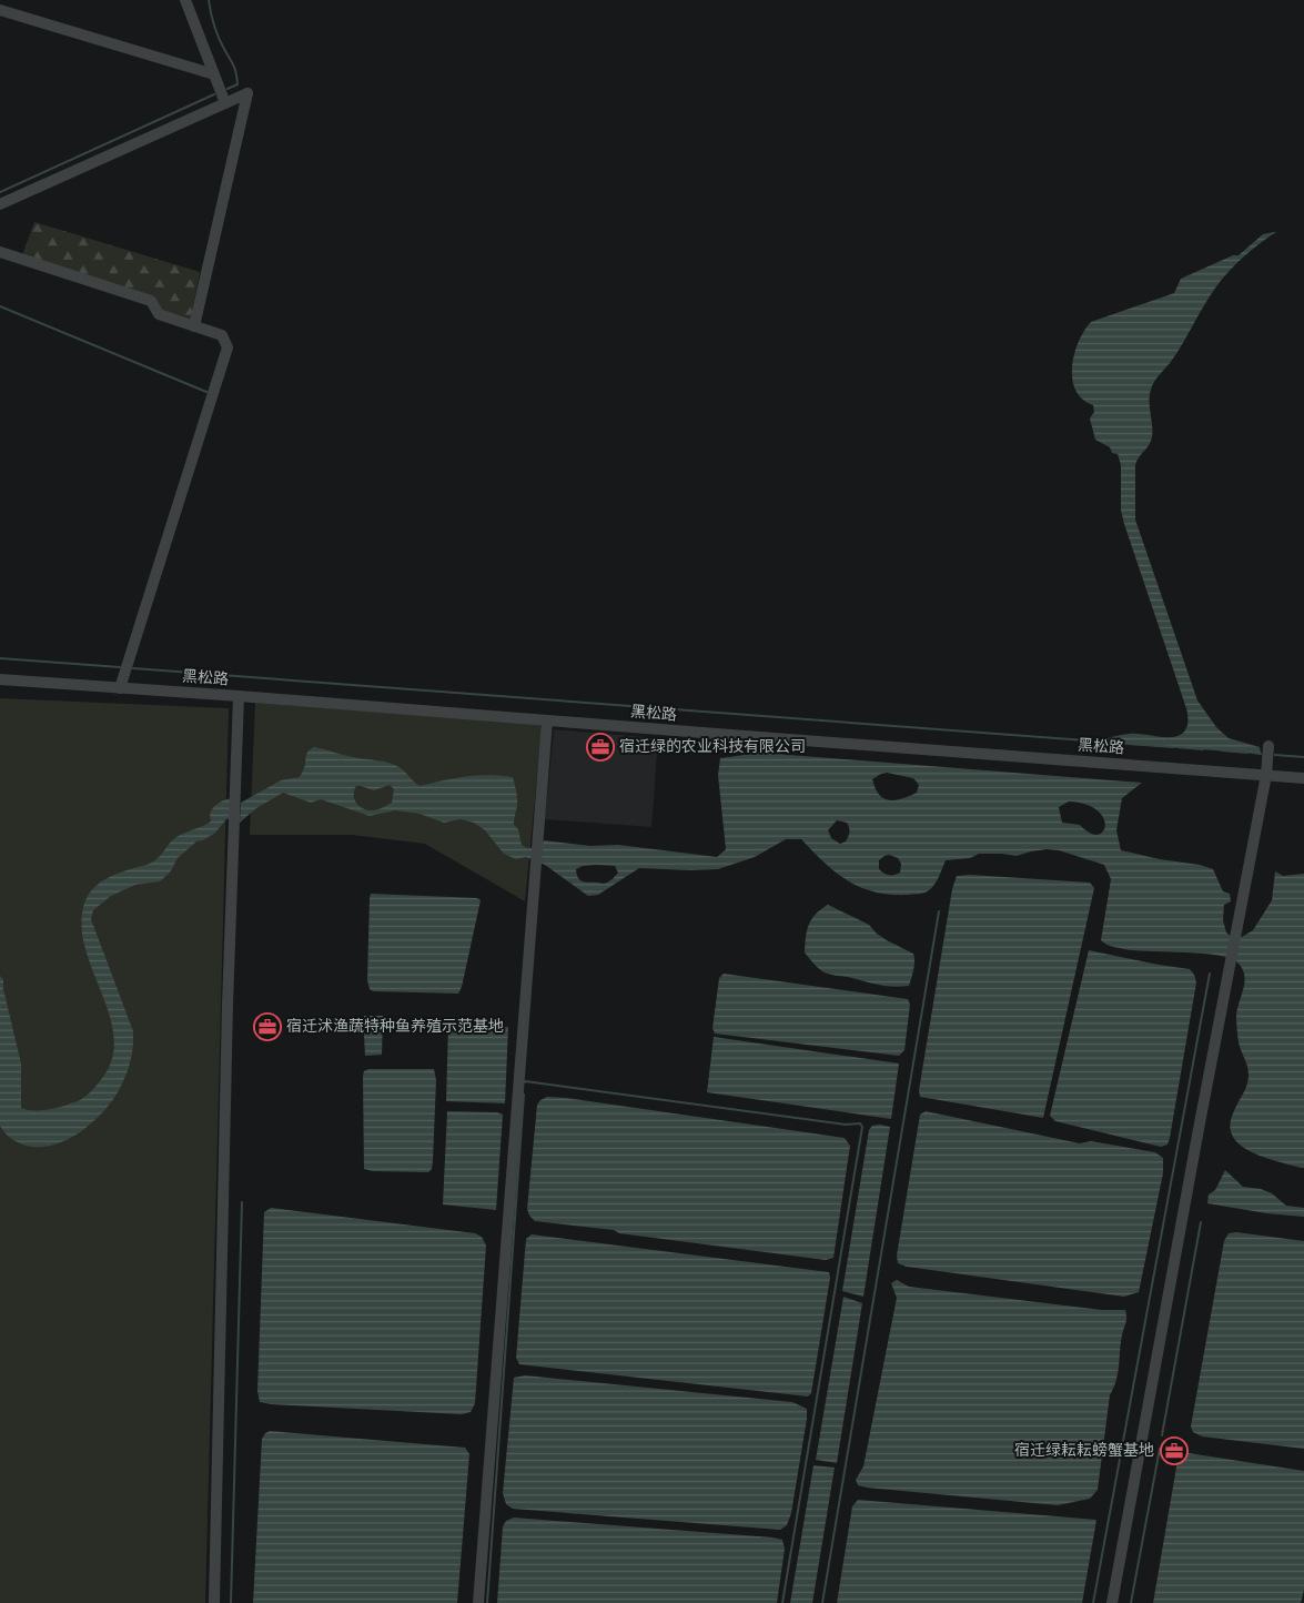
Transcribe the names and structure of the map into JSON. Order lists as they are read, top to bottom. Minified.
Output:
{"streets":{"street":["黑松路"]},"places":{"office":["宿迁绿的农业科技有限公司","宿迁沭渔蔬特种鱼养殖示范基地","宿迁绿耘耘螃蟹基地"]}}
